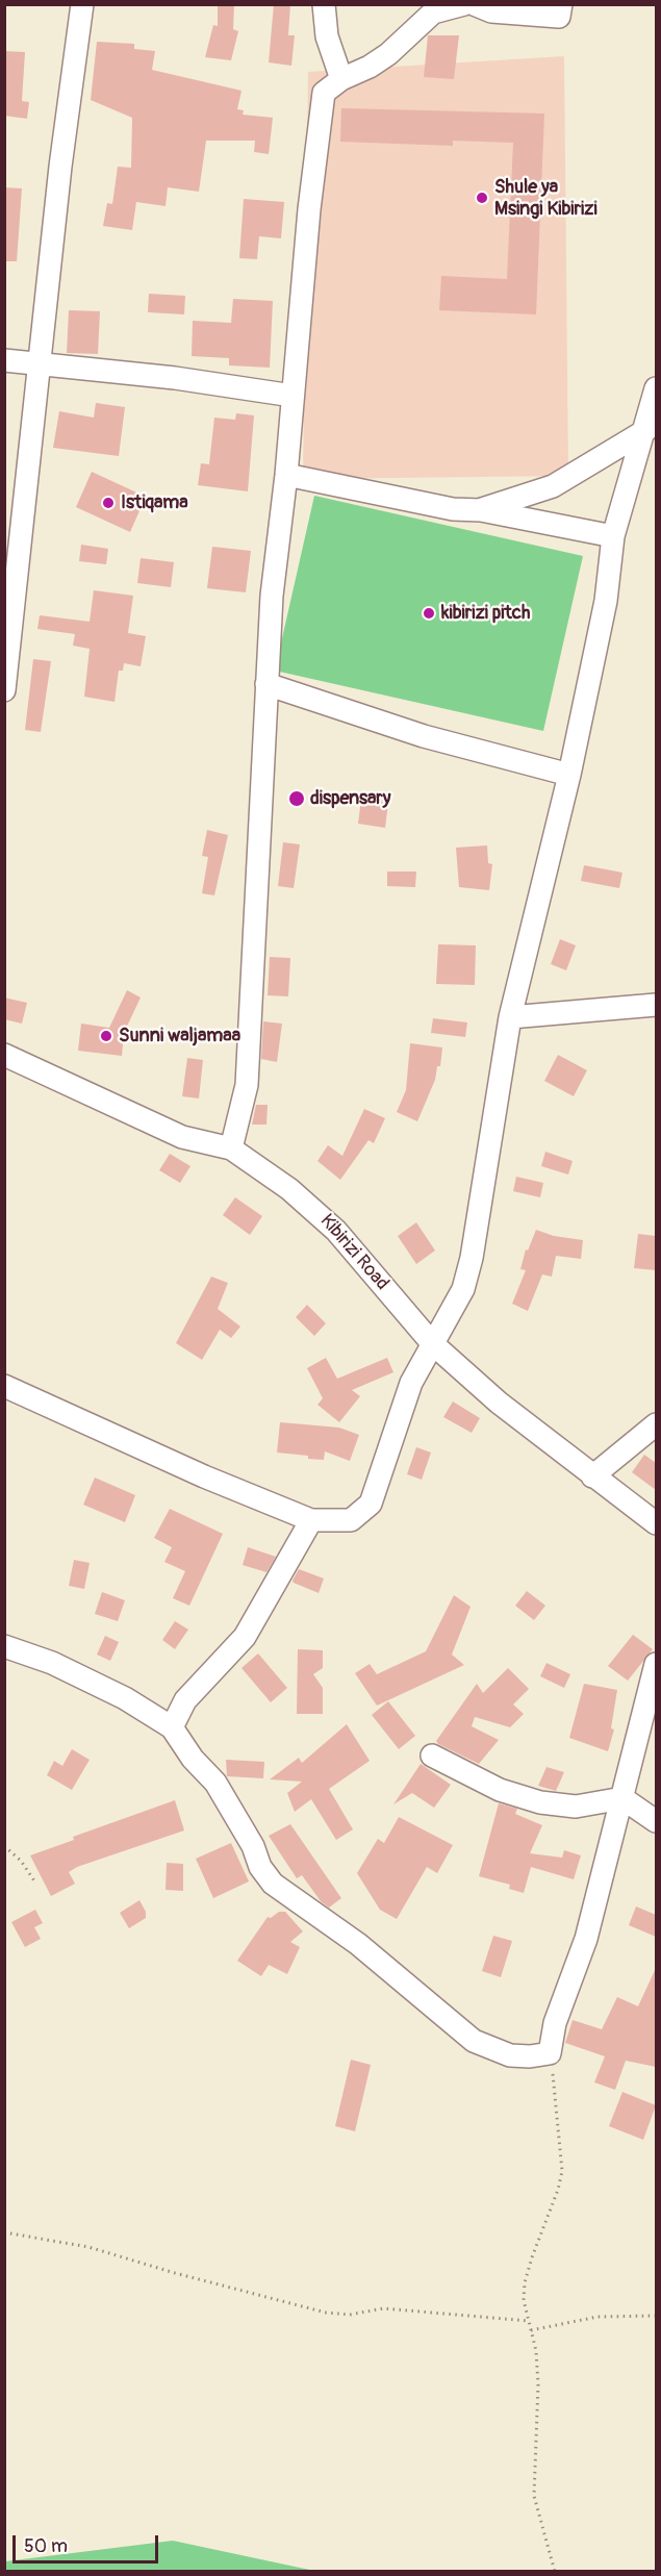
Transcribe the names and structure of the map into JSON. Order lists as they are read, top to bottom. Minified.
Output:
{"streets":{"street":["Kibirizi Road"]},"places":["Shule ya Msingi Kibirizi","Istiqama","kibirizi pitch","dispensary","Sunni waljamaa"],"scale_bar":"50 m"}
